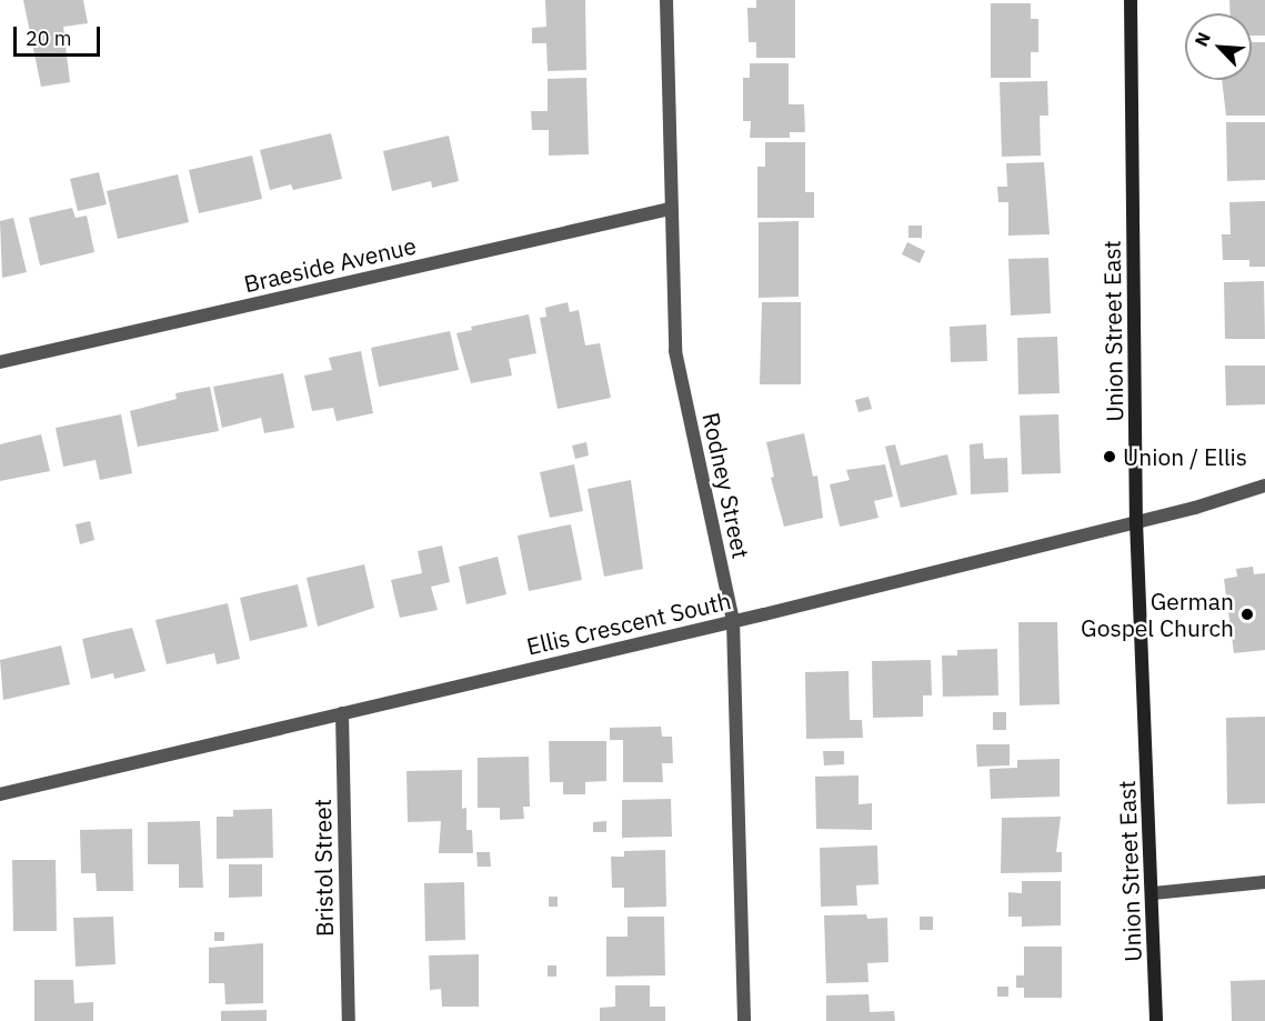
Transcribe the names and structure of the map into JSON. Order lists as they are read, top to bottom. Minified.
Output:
{"streets":{"street":["Braeside Avenue","Union Street East","Rodney Street","Ellis Crescent South","Bristol Street"]},"crossings":[["Braeside Avenue","Rodney Street"],["Union Street East","Ellis Crescent South"],["Rodney Street","Ellis Crescent South"],["Ellis Crescent South","Bristol Street"]],"places":["Union / Ellis","German Gospel Church"],"scale_bar":"20 m","north":"top left"}
